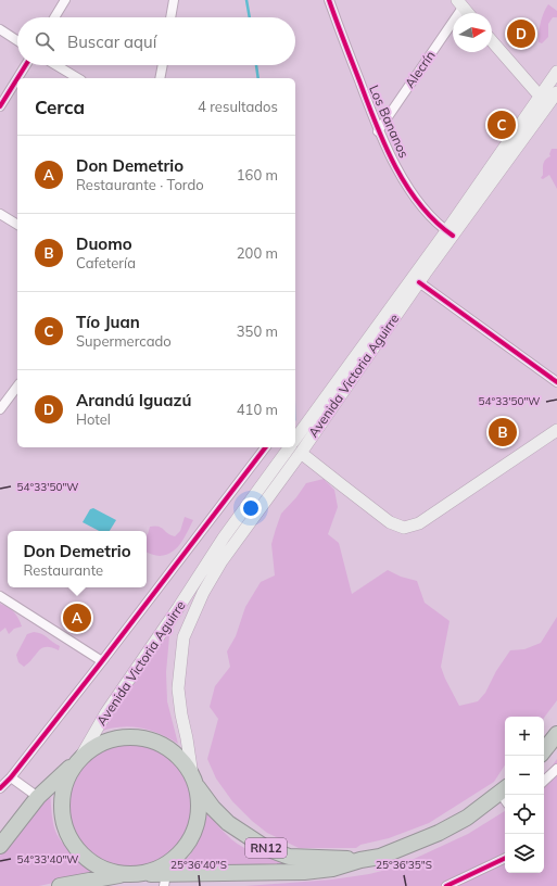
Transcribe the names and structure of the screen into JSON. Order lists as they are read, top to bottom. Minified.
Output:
{"streets":{"highway":["RN12"],"main road":["Avenida Victoria Aguirre"],"street":["Alecrín","Los Bananos"]},"crossings":[["Alecrín","Los Bananos"],["Los Bananos","Avenida Victoria Aguirre"],["Avenida Victoria Aguirre","RN12"]],"north":"right","page":{"pins":["D","C","B","A"],"search":"Buscar aquí","heading":["Cerca","4 resultados"],"list":[{"mark":"A","name":"Don Demetrio","note":"Restaurante · Tordo","value":"160 m"},{"mark":"B","name":"Duomo","note":"Cafetería","value":"200 m"},{"mark":"C","name":"Tío Juan","note":"Supermercado","value":"350 m"},{"mark":"D","name":"Arandú Iguazú","note":"Hotel","value":"410 m"}],"popup":["Don Demetrio","Restaurante"],"map_buttons":["+","−"]},"coordinates":["54°33'50\"W","54°33'40\"W","25°36'40\"S","25°36'35\"S"]}
